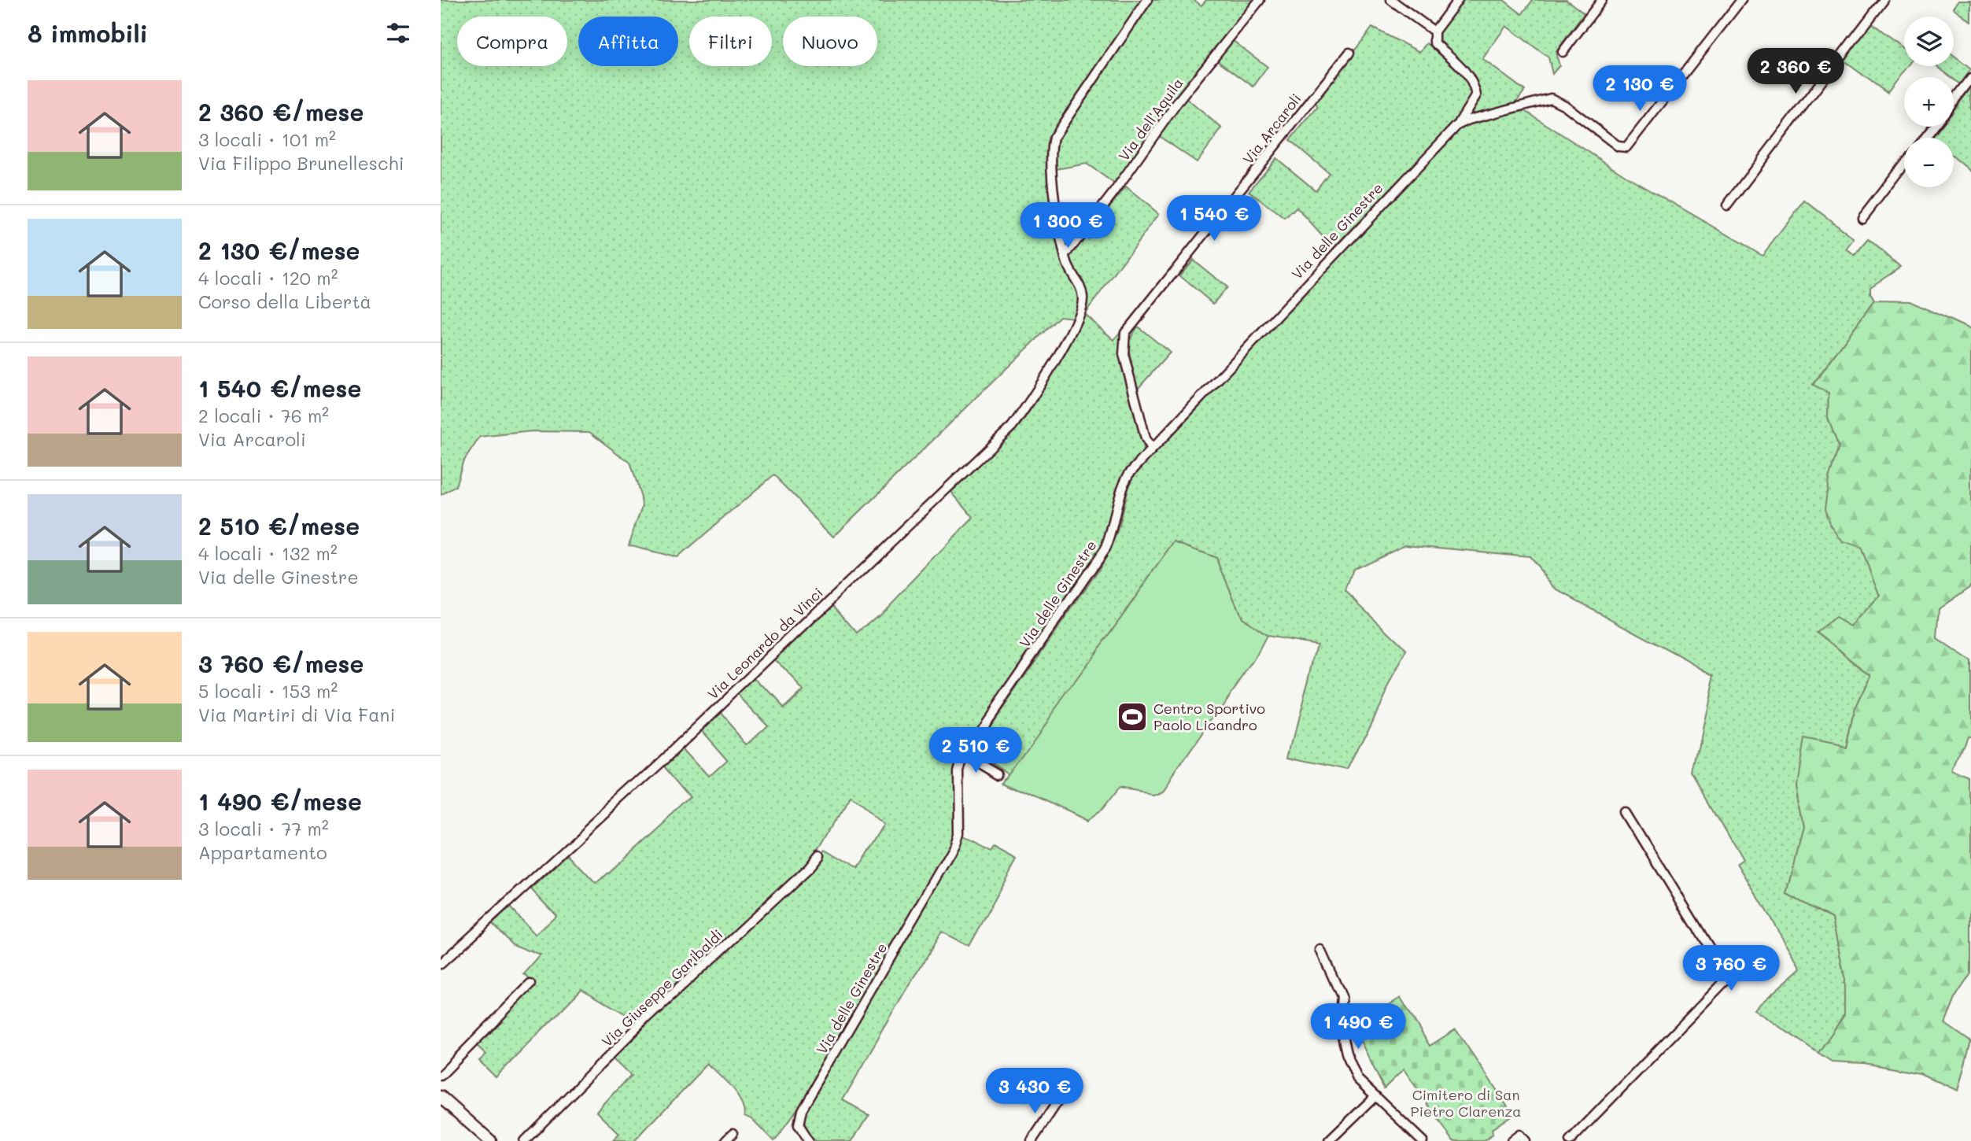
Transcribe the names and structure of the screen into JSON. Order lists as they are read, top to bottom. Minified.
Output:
{"streets":{"street":["Via dell'Aquila","Via Arcaroli","Via delle Ginestre","Via Leonardo da Vinci","Via Giuseppe Garibaldi"]},"crossings":[["Via dell'Aquila","Via Leonardo da Vinci"],["Via Arcaroli","Via delle Ginestre"]],"parks":["Cimitero di San Pietro Clarenza"],"places":{"sports":["Centro Sportivo Paolo Licandro"]},"page":{"heading":"8 immobili","map_buttons":["+","−"],"chip":["Compra","Affitta","Filtri","Nuovo"],"price":["2 360 €","2 130 €","1 540 €","1 300 €","2 510 €","3 760 €","1 490 €","3 430 €"],"list":[{"name":"2 360 €/mese","note":"3 locali · 101 m² · Via Filippo Brunelleschi"},{"name":"2 130 €/mese","note":"4 locali · 120 m² · Corso della Libertà"},{"name":"1 540 €/mese","note":"2 locali · 76 m² · Via Arcaroli"},{"name":"2 510 €/mese","note":"4 locali · 132 m² · Via delle Ginestre"},{"name":"3 760 €/mese","note":"5 locali · 153 m² · Via Martiri di Via Fani"},{"name":"1 490 €/mese","note":"3 locali · 77 m² · Appartamento"}]}}
